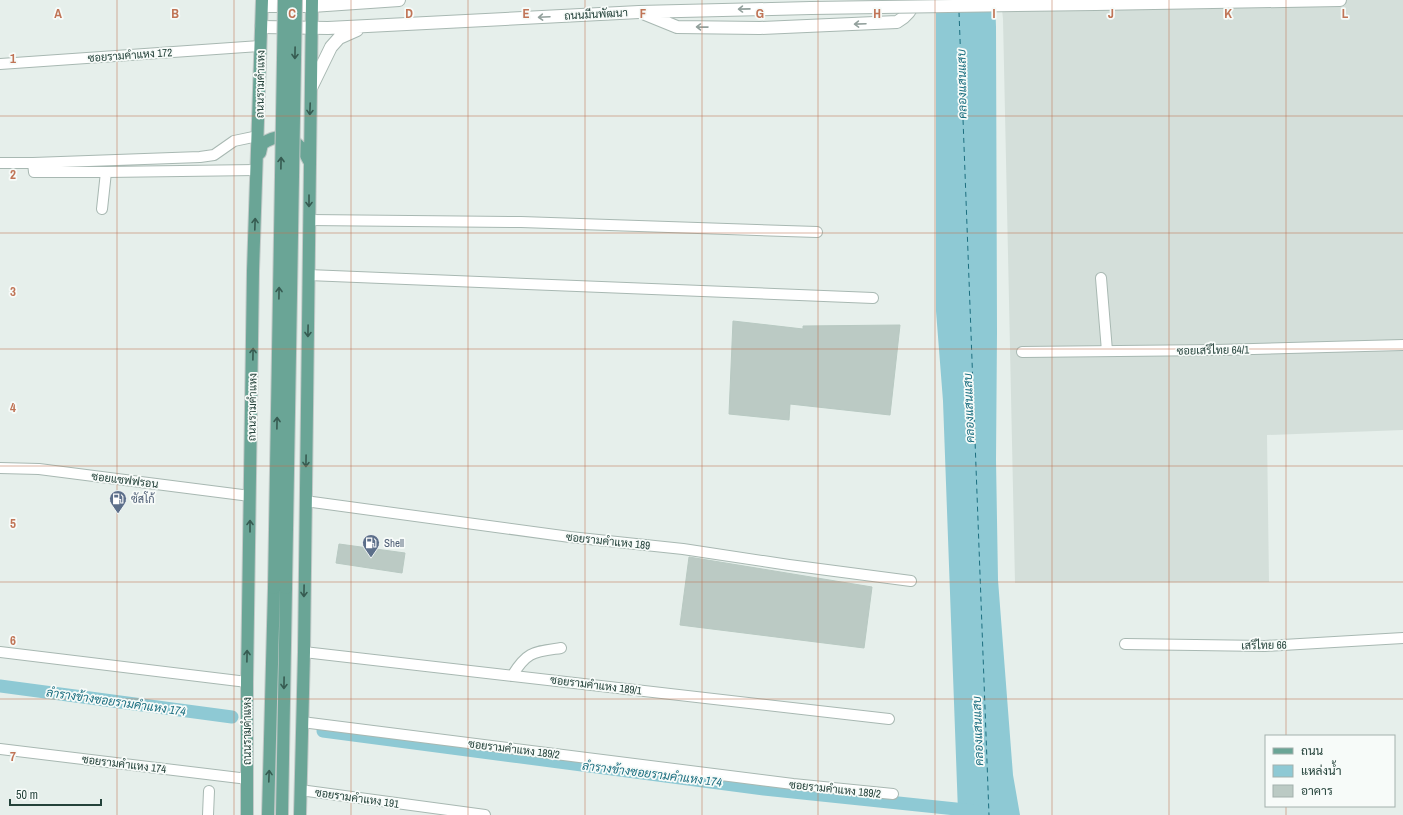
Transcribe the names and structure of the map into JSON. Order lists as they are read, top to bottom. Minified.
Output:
{"streets":{"main road":["ถนนรามคำแหง"],"street":["ถนนมีนพัฒนา","ซอยรามคำแหง 172","ซอยเสรีไทย 64/1","ซอยแซฟฟรอน","ซอยรามคำแหง 189","เสรีไทย 66","ซอยรามคำแหง 189/1","ซอยรามคำแหง 189/2","ซอยรามคำแหง 174","ซอยรามคำแหง 191"]},"crossings":[["ถนนมีนพัฒนา","ถนนรามคำแหง"],["ซอยรามคำแหง 172","ถนนรามคำแหง"],["ถนนรามคำแหง","ซอยแซฟฟรอน"],["ถนนรามคำแหง","ซอยรามคำแหง 174"]],"water":["คลองแสนแสบ","ลำรางข้างซอยรามคำแหง 174"],"places":{"fuel station":["ซัสโก้","Shell"]},"legend":["ถนน","แหล่งน้ำ","อาคาร"],"scale_bar":"50 m","grid":{"columns":["A","B","C","D","E","F","G","H","I","J","K","L"],"rows":["1","2","3","4","5","6","7"]}}
